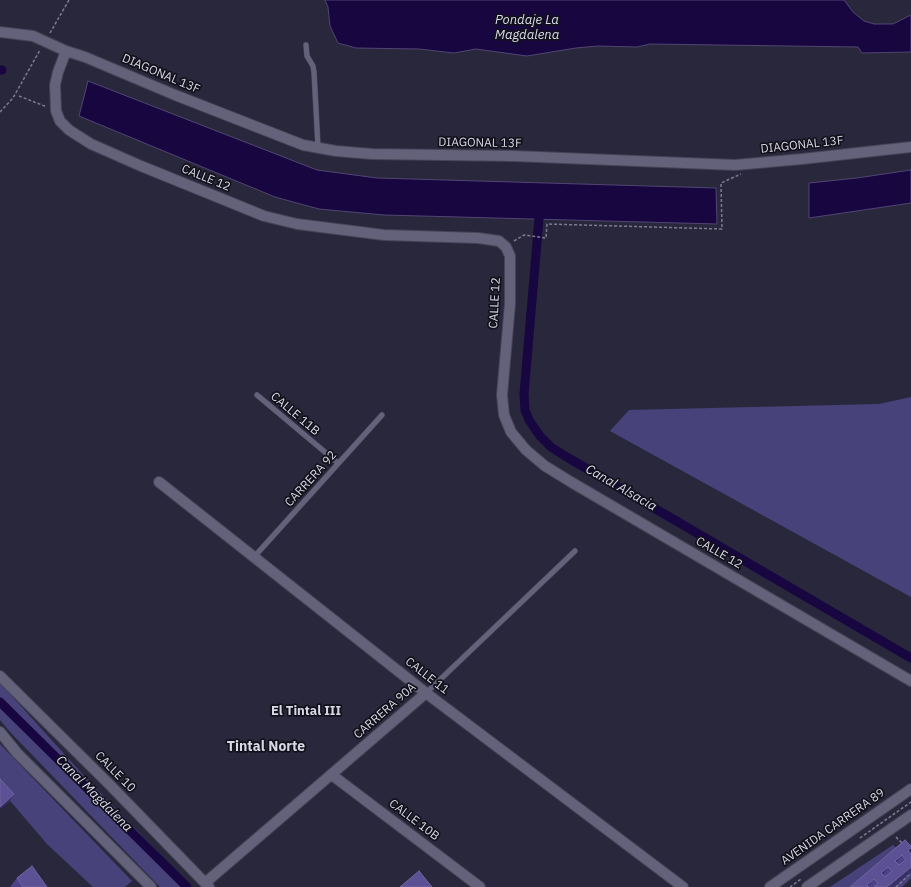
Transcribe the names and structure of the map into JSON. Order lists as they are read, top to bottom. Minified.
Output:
{"streets":{"street":["DIAGONAL 13F","CALLE 12","CALLE 11","CARRERA 90A","CALLE 10","CALLE 10B","AVENIDA CARRERA 89"],"lane":["CALLE 11B","CARRERA 92"]},"crossings":[["DIAGONAL 13F","CALLE 12"],["CALLE 11B","CARRERA 92"],["CARRERA 92","CALLE 11"],["CALLE 11","CARRERA 90A"],["CARRERA 90A","CALLE 10"],["CARRERA 90A","CALLE 10B"]],"districts":["El Tintal III","Tintal Norte"],"water":["Pondaje La Magdalena","Canal Alsacia","Canal Magdalena"]}
